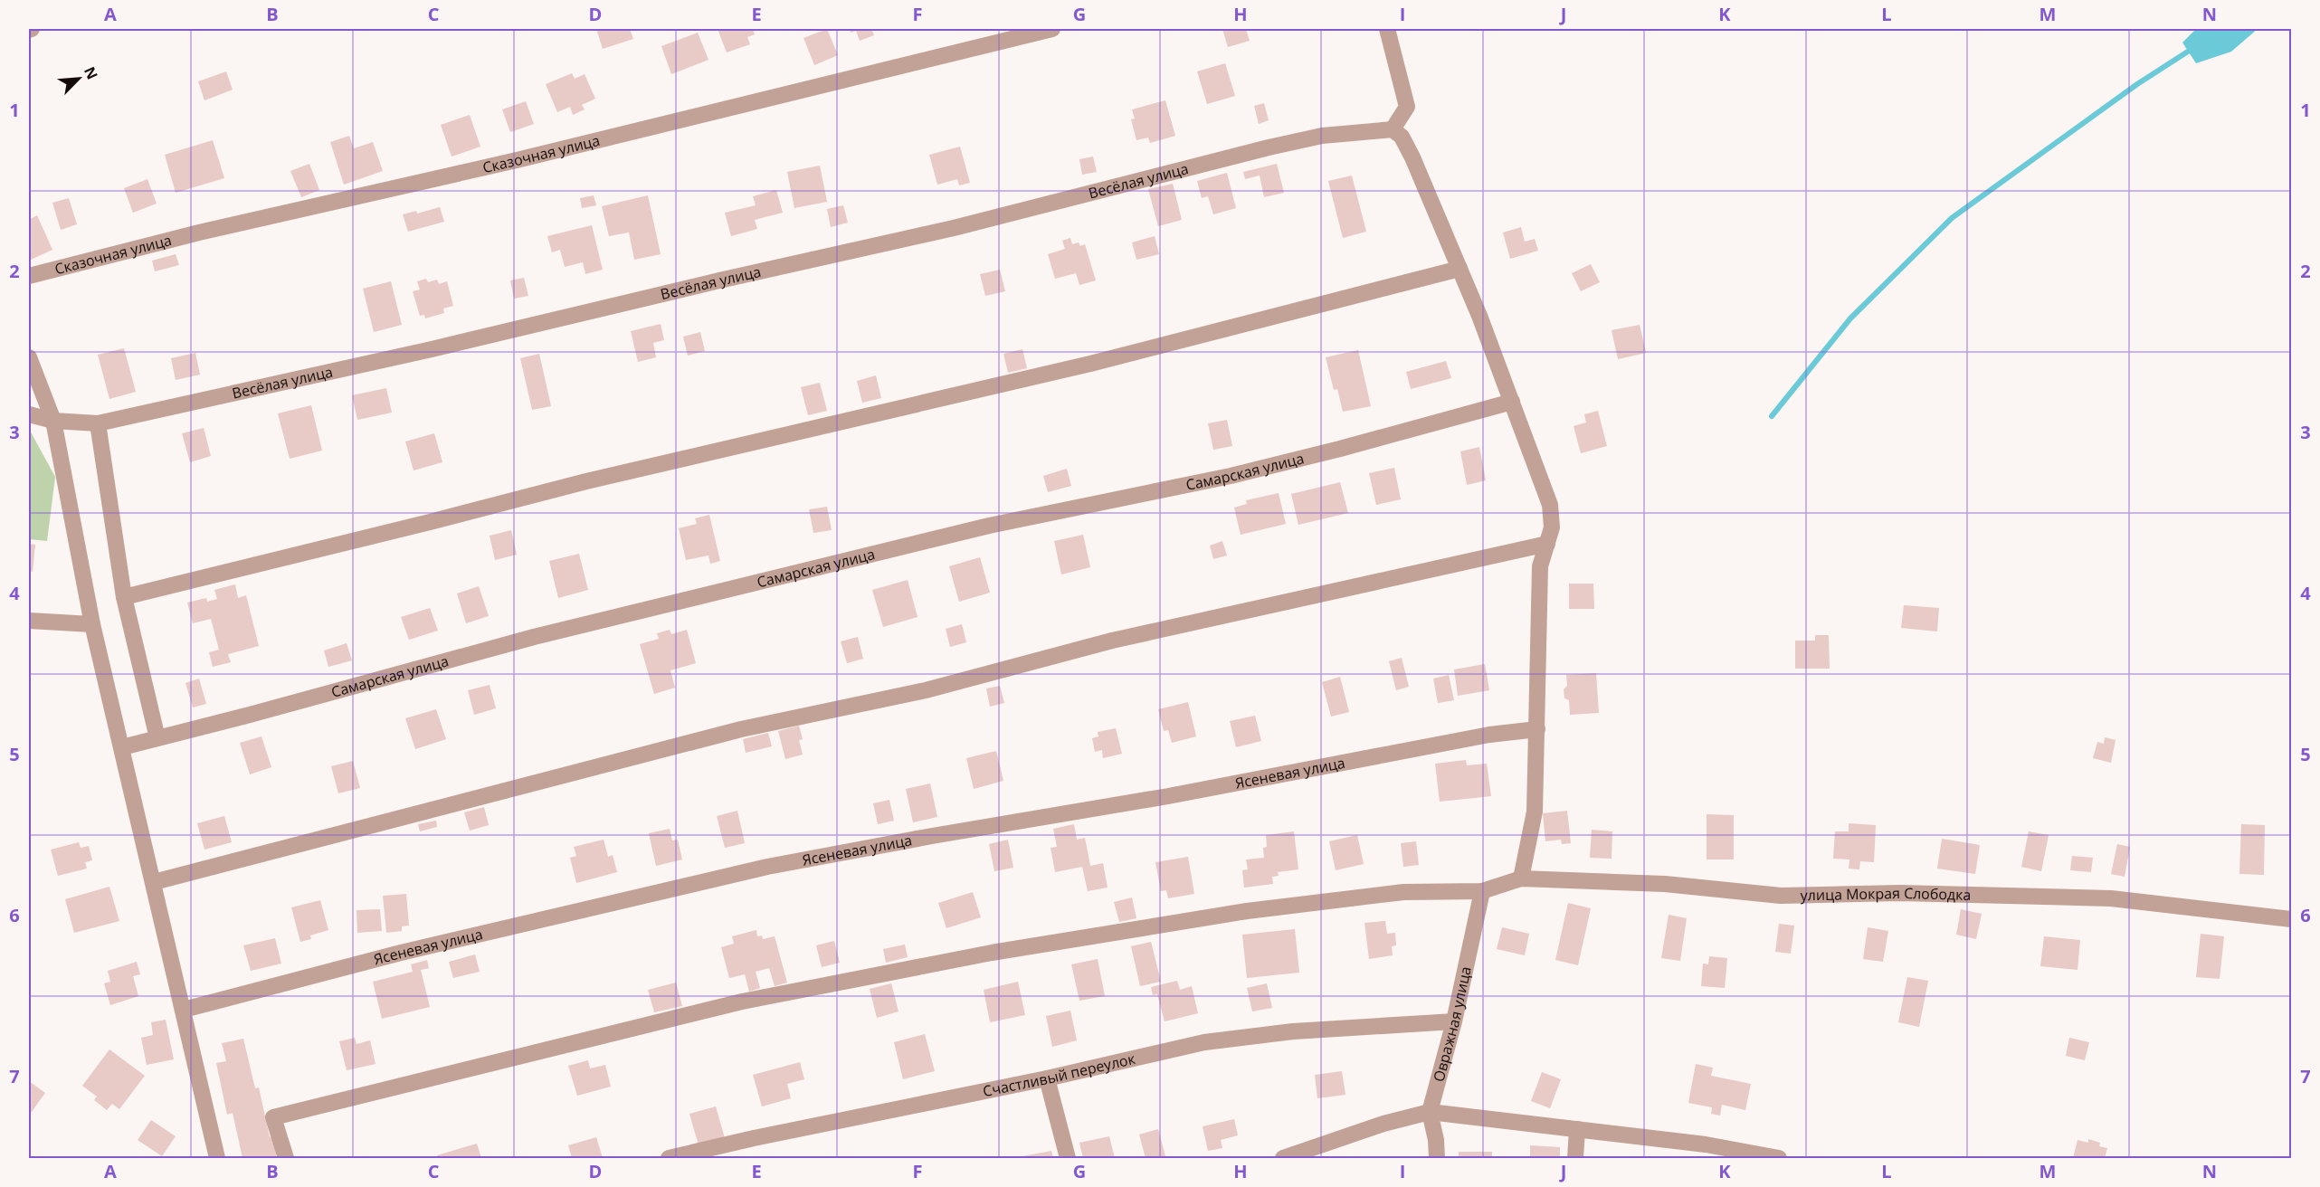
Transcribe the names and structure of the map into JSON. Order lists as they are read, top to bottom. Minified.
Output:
{"streets":{"street":["Сказочная улица","Весёлая улица","Самарская улица","Ясеневая улица","улица Мокрая Слободка","Овражная улица","Счастливый переулок"]},"crossings":[["улица Мокрая Слободка","Овражная улица"],["Овражная улица","Счастливый переулок"]],"north":"top right","grid":{"columns":["A","B","C","D","E","F","G","H","I","J","K","L","M","N"],"rows":["1","2","3","4","5","6","7"]}}
